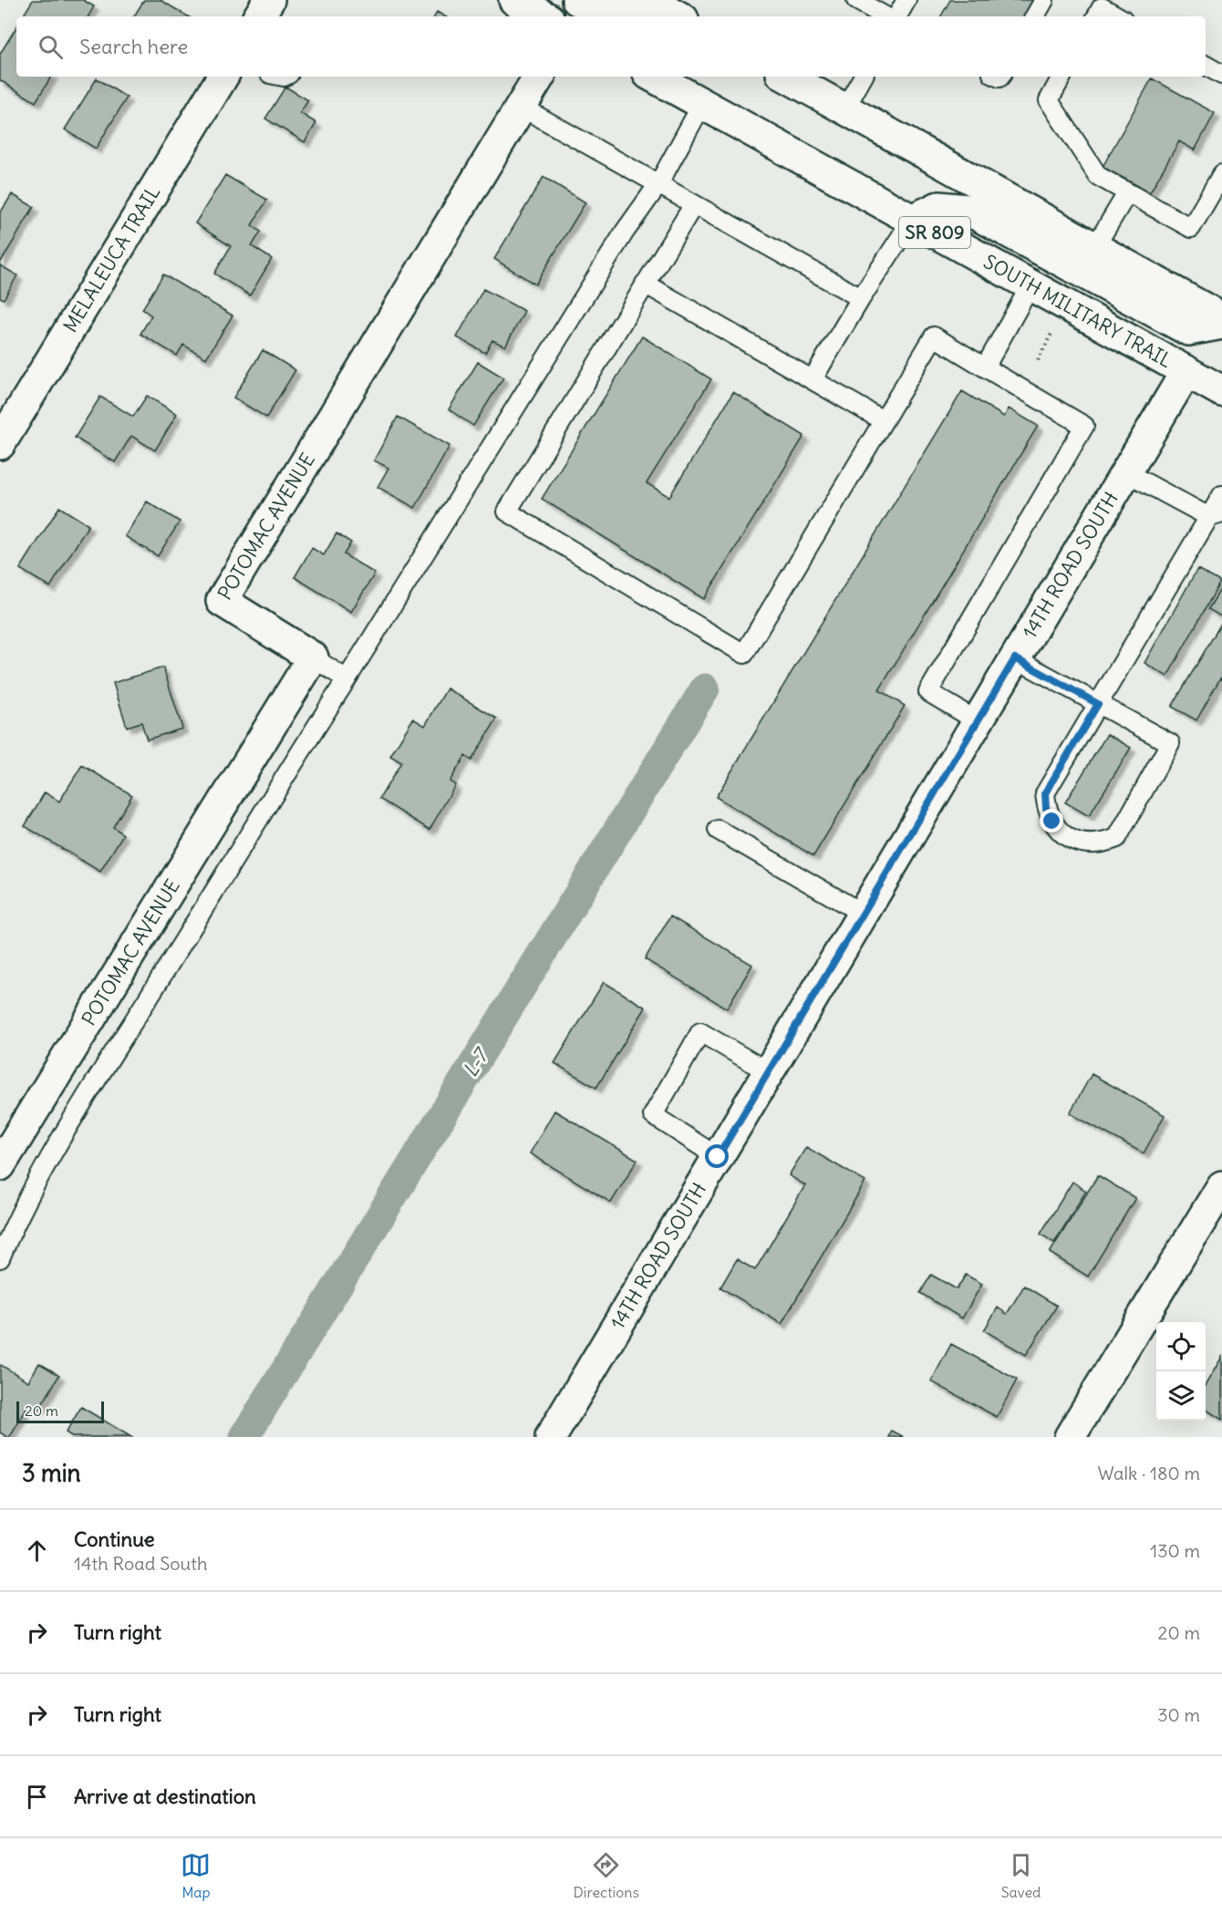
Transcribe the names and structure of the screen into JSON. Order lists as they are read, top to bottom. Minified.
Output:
{"streets":{"street":["SR 809","MELALEUCA TRAIL","SOUTH MILITARY TRAIL","POTOMAC AVENUE","14TH ROAD SOUTH"]},"crossings":[["SOUTH MILITARY TRAIL","14TH ROAD SOUTH"]],"water":["L-7"],"scale_bar":"20 m","page":{"search":"Search here","scale":"20 m","heading":["3 min","Walk · 180 m"],"list":[["Continue","14th Road South","130 m"],["Turn right","20 m"],["Turn right","30 m"],"Arrive at destination"],"nav":["Map","Directions","Saved"]}}
